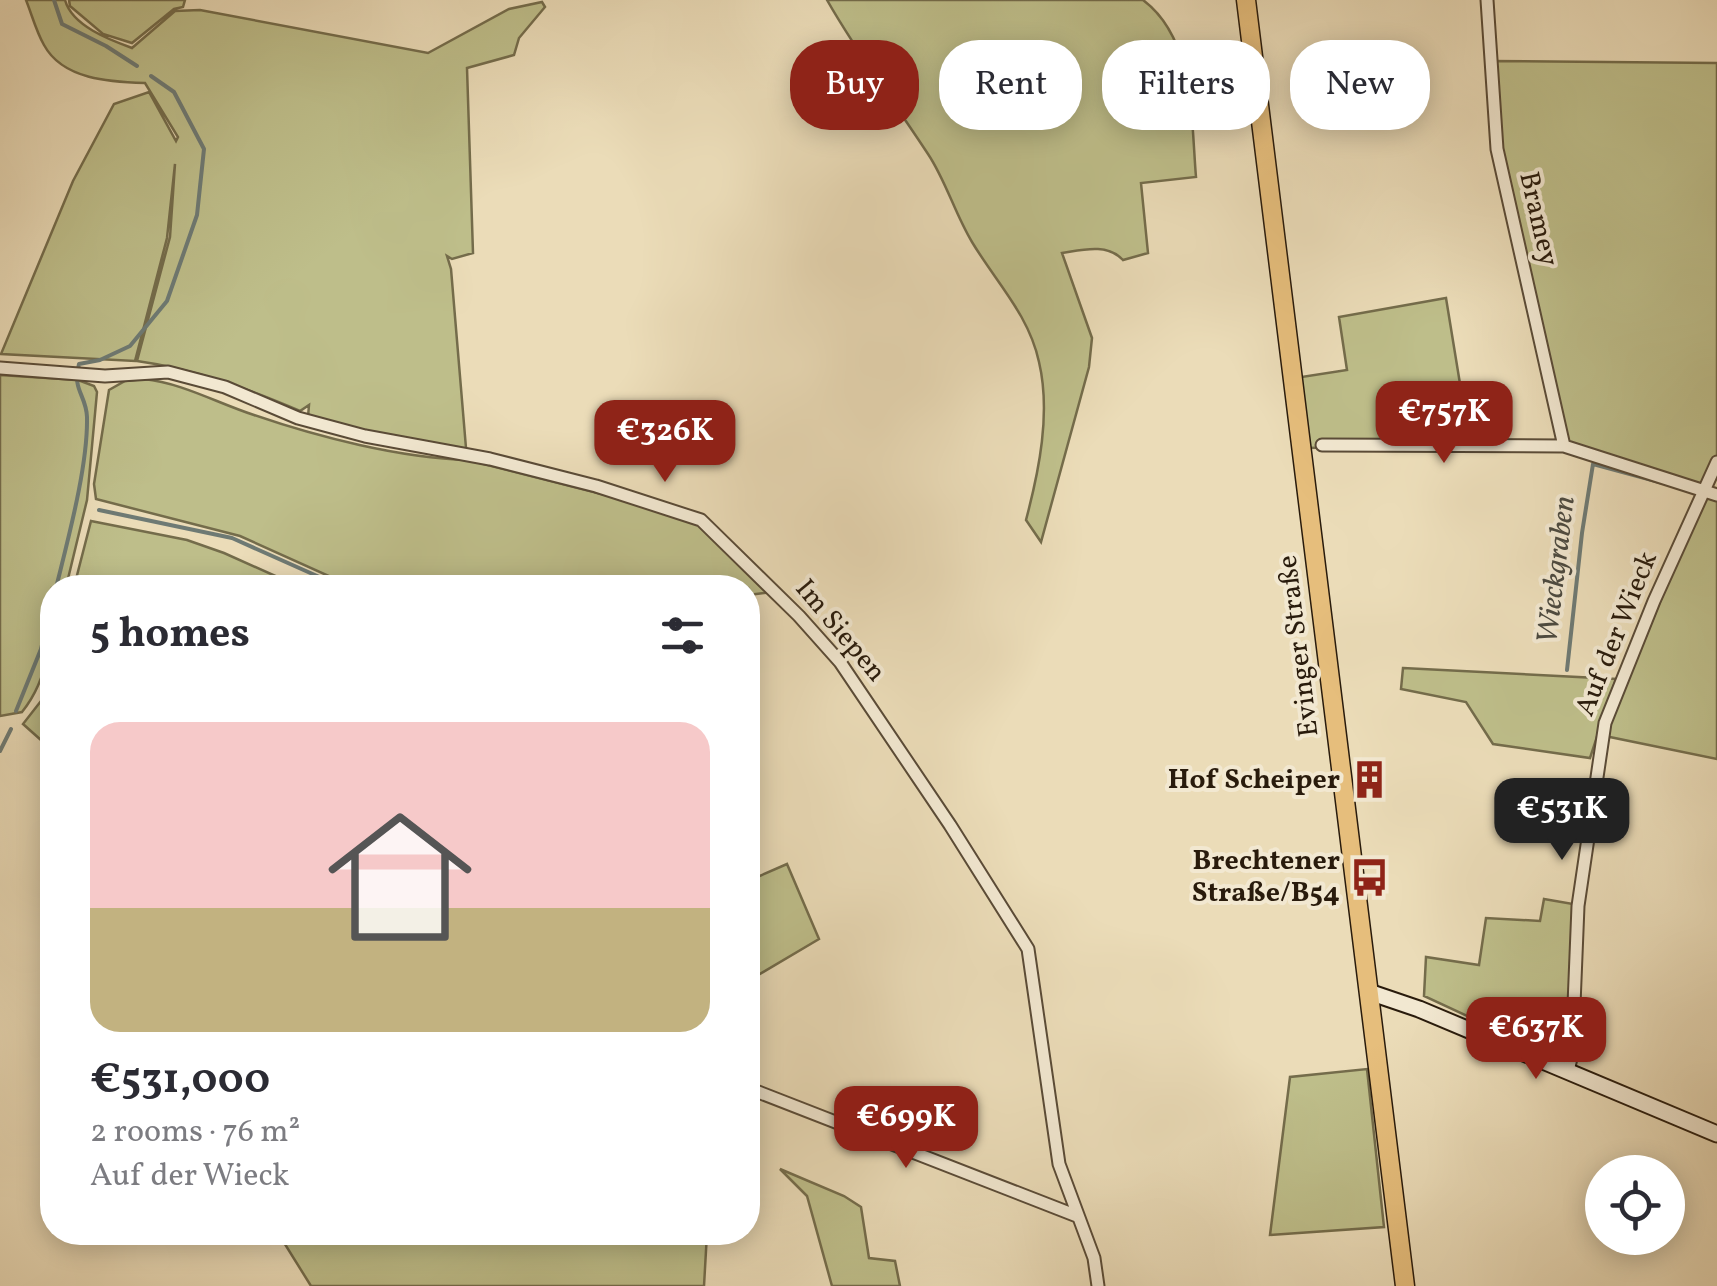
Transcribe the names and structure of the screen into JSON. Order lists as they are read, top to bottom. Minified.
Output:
{"streets":{"main road":["Evinger Straße"],"street":["Bramey","Im Siepen","Auf der Wieck"]},"water":["Wieckgraben"],"places":{"building":["Hof Scheiper"],"bus stop":["Brechtener Straße/B54"]},"page":{"chip":["Buy","Rent","Filters","New"],"price":["€757K","€326K","€531K","€637K","€699K"],"heading":"5 homes","list":[{"name":"€531,000","note":"2 rooms · 76 m² · Auf der Wieck"}]}}
